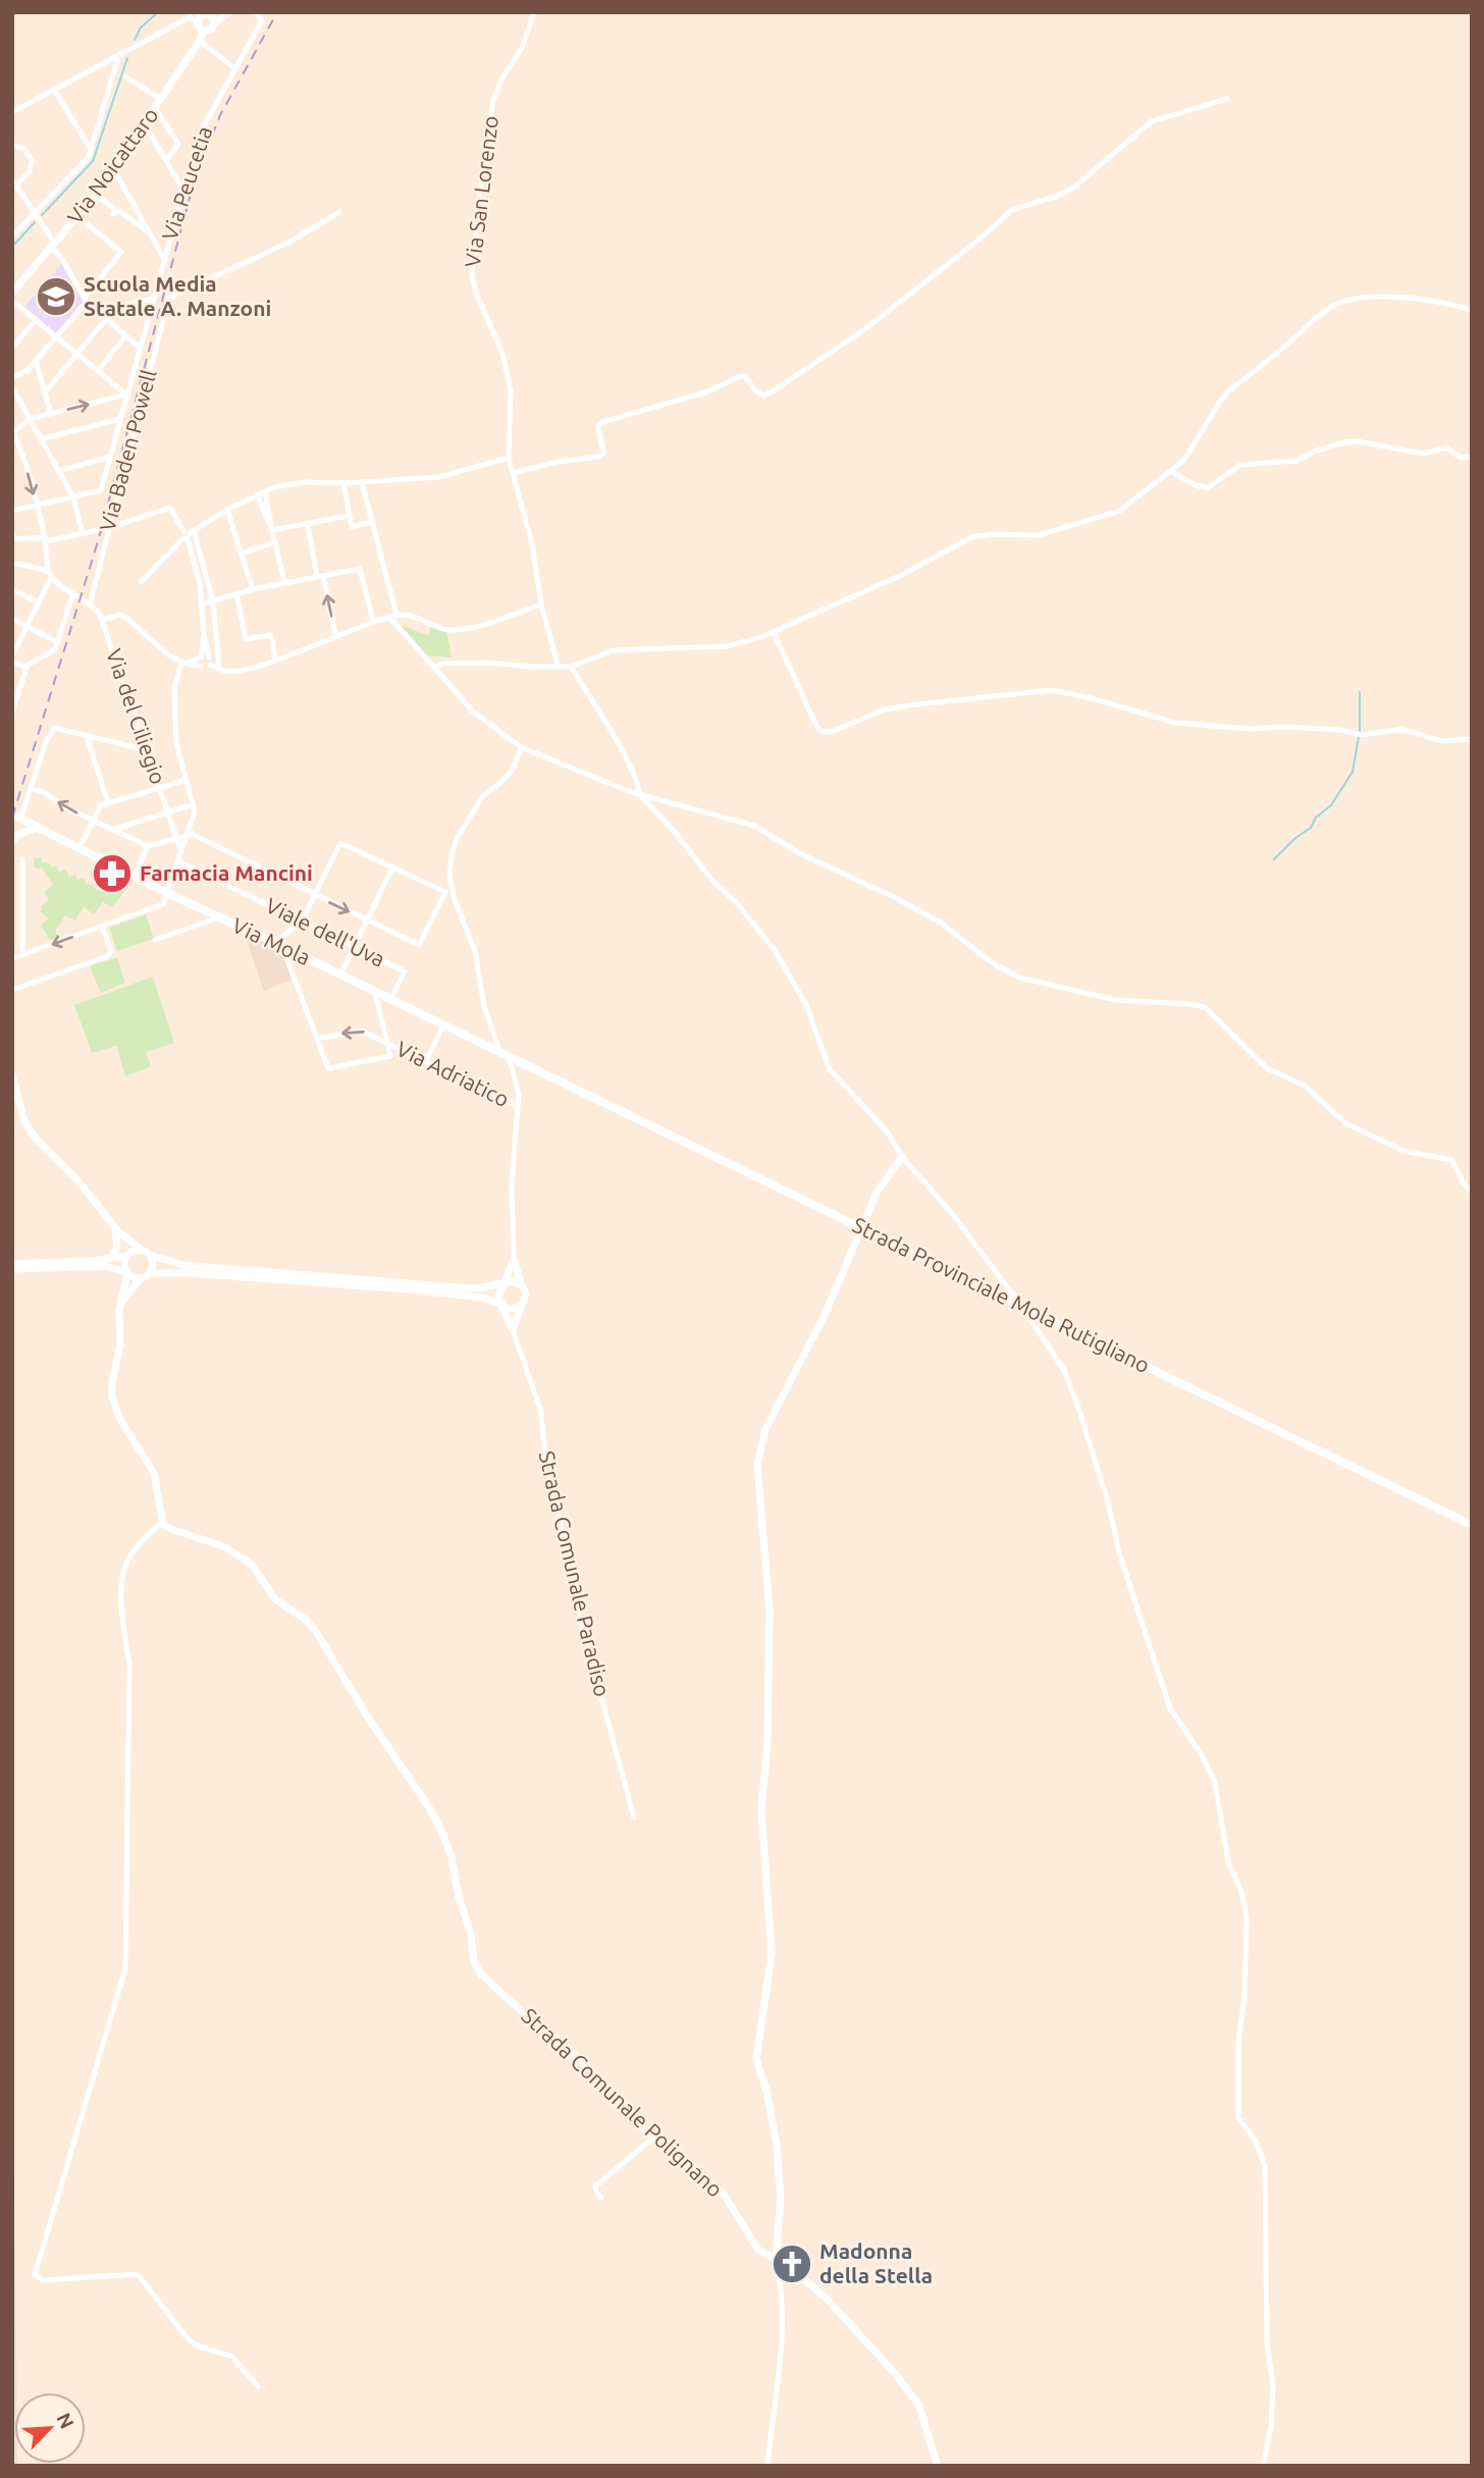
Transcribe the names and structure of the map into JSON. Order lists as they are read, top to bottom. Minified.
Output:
{"streets":{"main road":["Via Mola","Strada Provinciale Mola Rutigliano"],"street":["Via Noicattaro","Via Peucetia","Via San Lorenzo","Via Baden Powell","Via del Ciliegio","Viale dell'Uva","Via Adriatico","Strada Comunale Paradiso","Strada Comunale Polignano"]},"crossings":[["Via Baden Powell","Via del Ciliegio"],["Viale dell'Uva","Via Mola"],["Via Mola","Strada Provinciale Mola Rutigliano"]],"places":{"school or university":["Scuola Media Statale A. Manzoni"],"pharmacy":["Farmacia Mancini"],"church":["Madonna della Stella"]},"north":"top right"}
